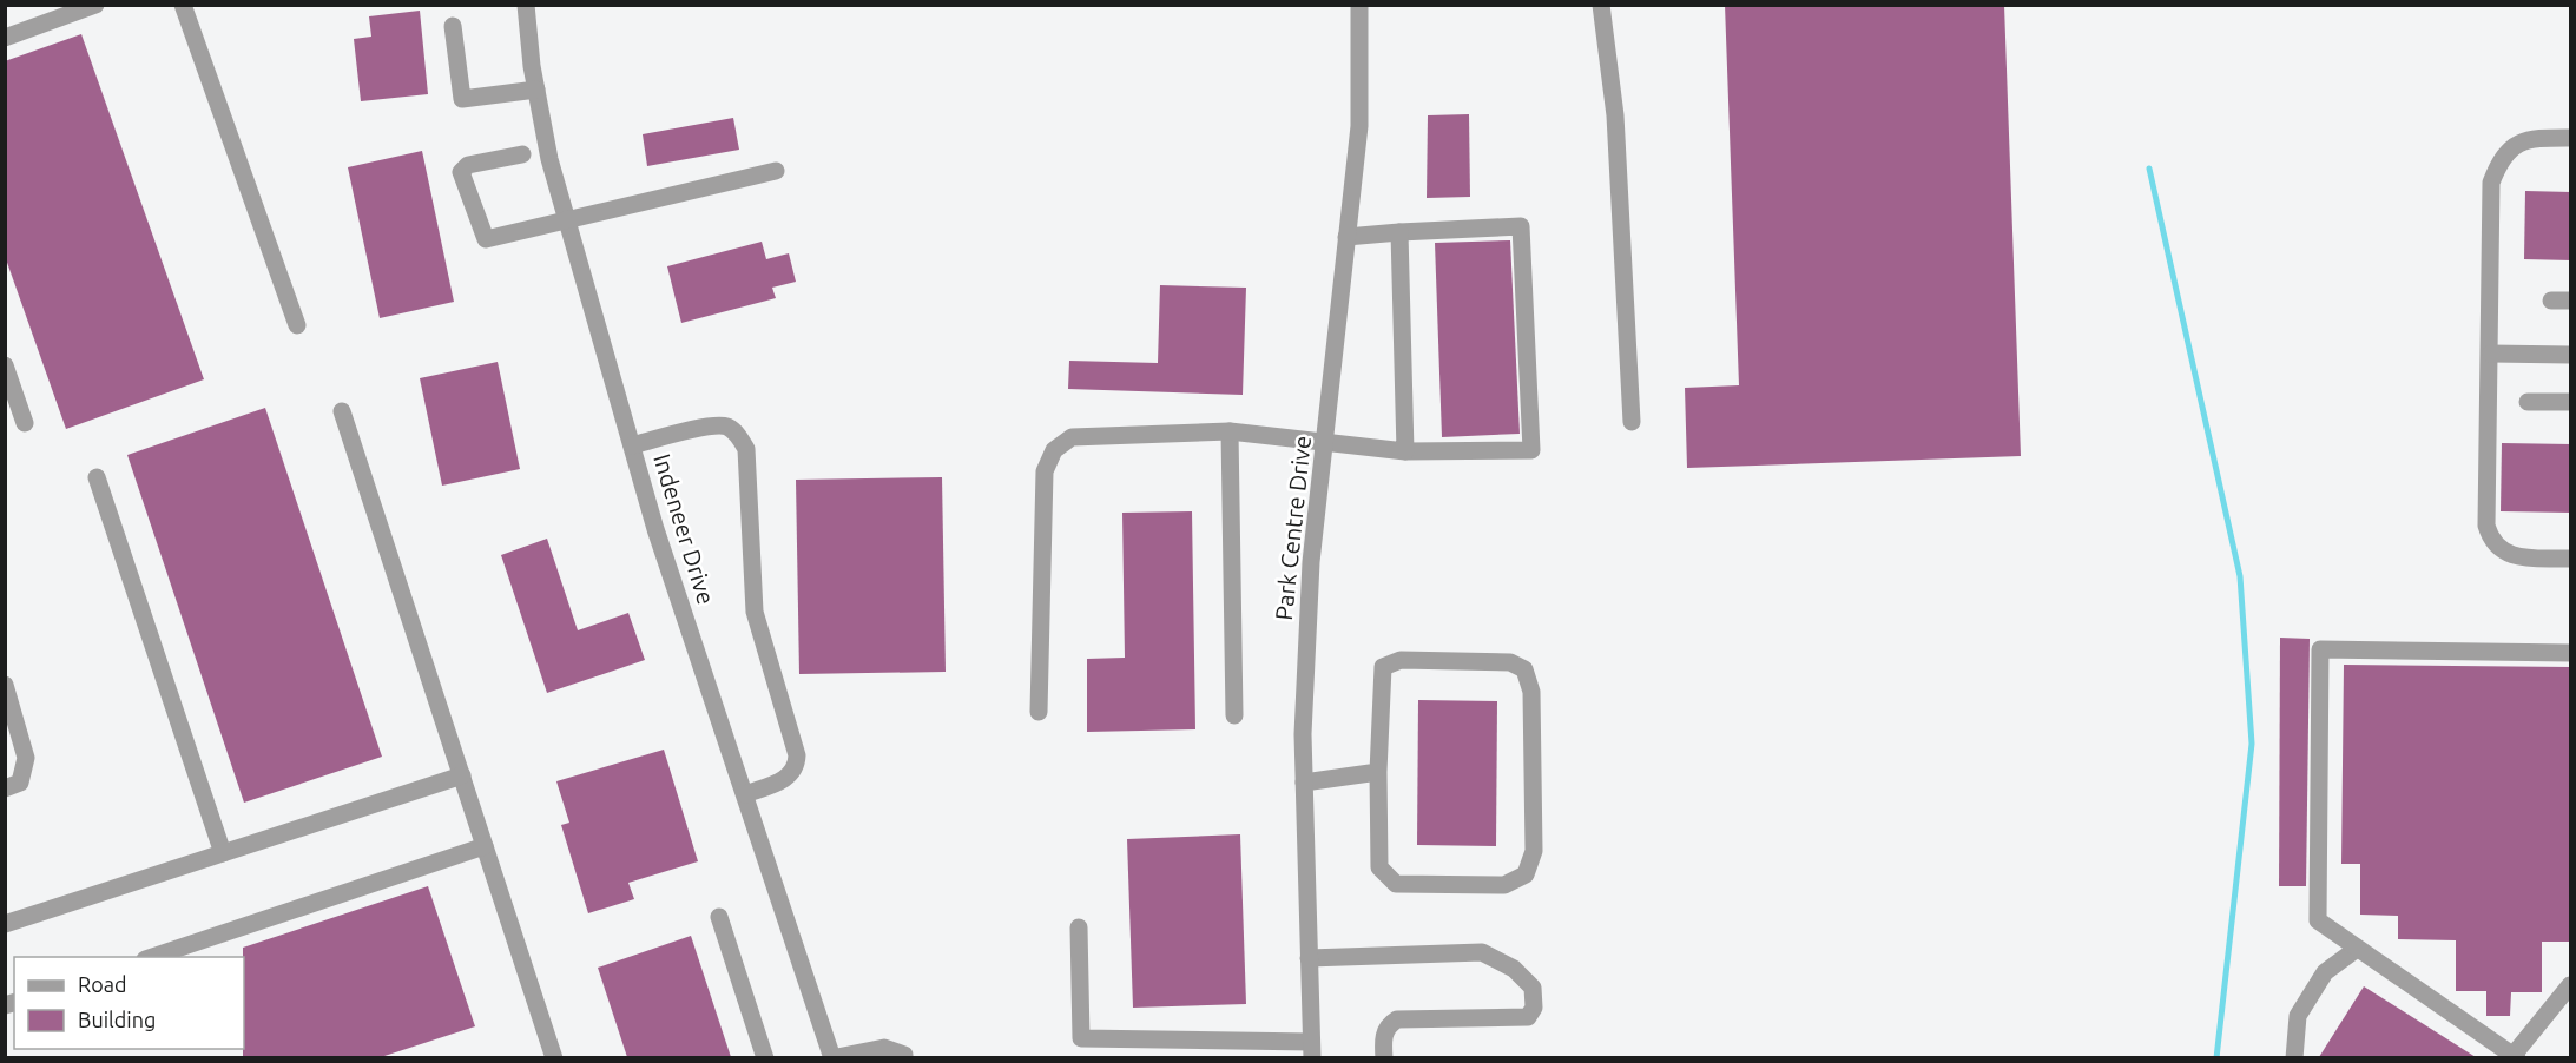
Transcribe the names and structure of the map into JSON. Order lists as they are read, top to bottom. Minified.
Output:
{"streets":{"street":["Park Centre Drive","Indeneer Drive"]},"legend":["Road","Building"]}
